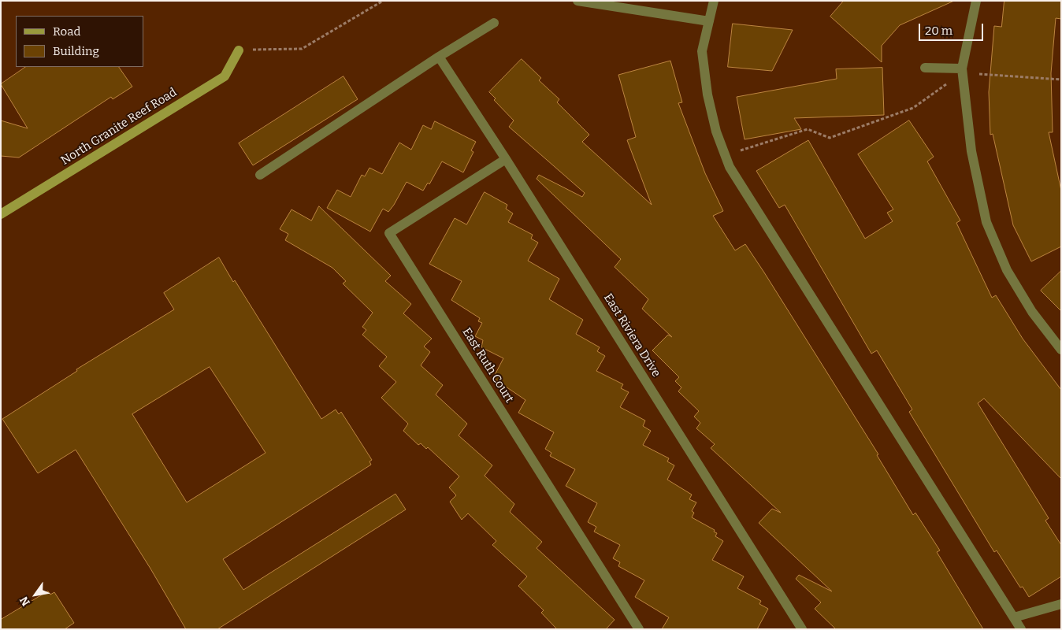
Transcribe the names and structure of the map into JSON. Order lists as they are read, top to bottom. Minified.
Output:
{"streets":{"street":["North Granite Reef Road"],"lane":["East Riviera Drive","East Ruth Court"]},"crossings":[["East Riviera Drive","East Ruth Court"]],"legend":["Road","Building"],"scale_bar":"20 m","north":"bottom left"}
